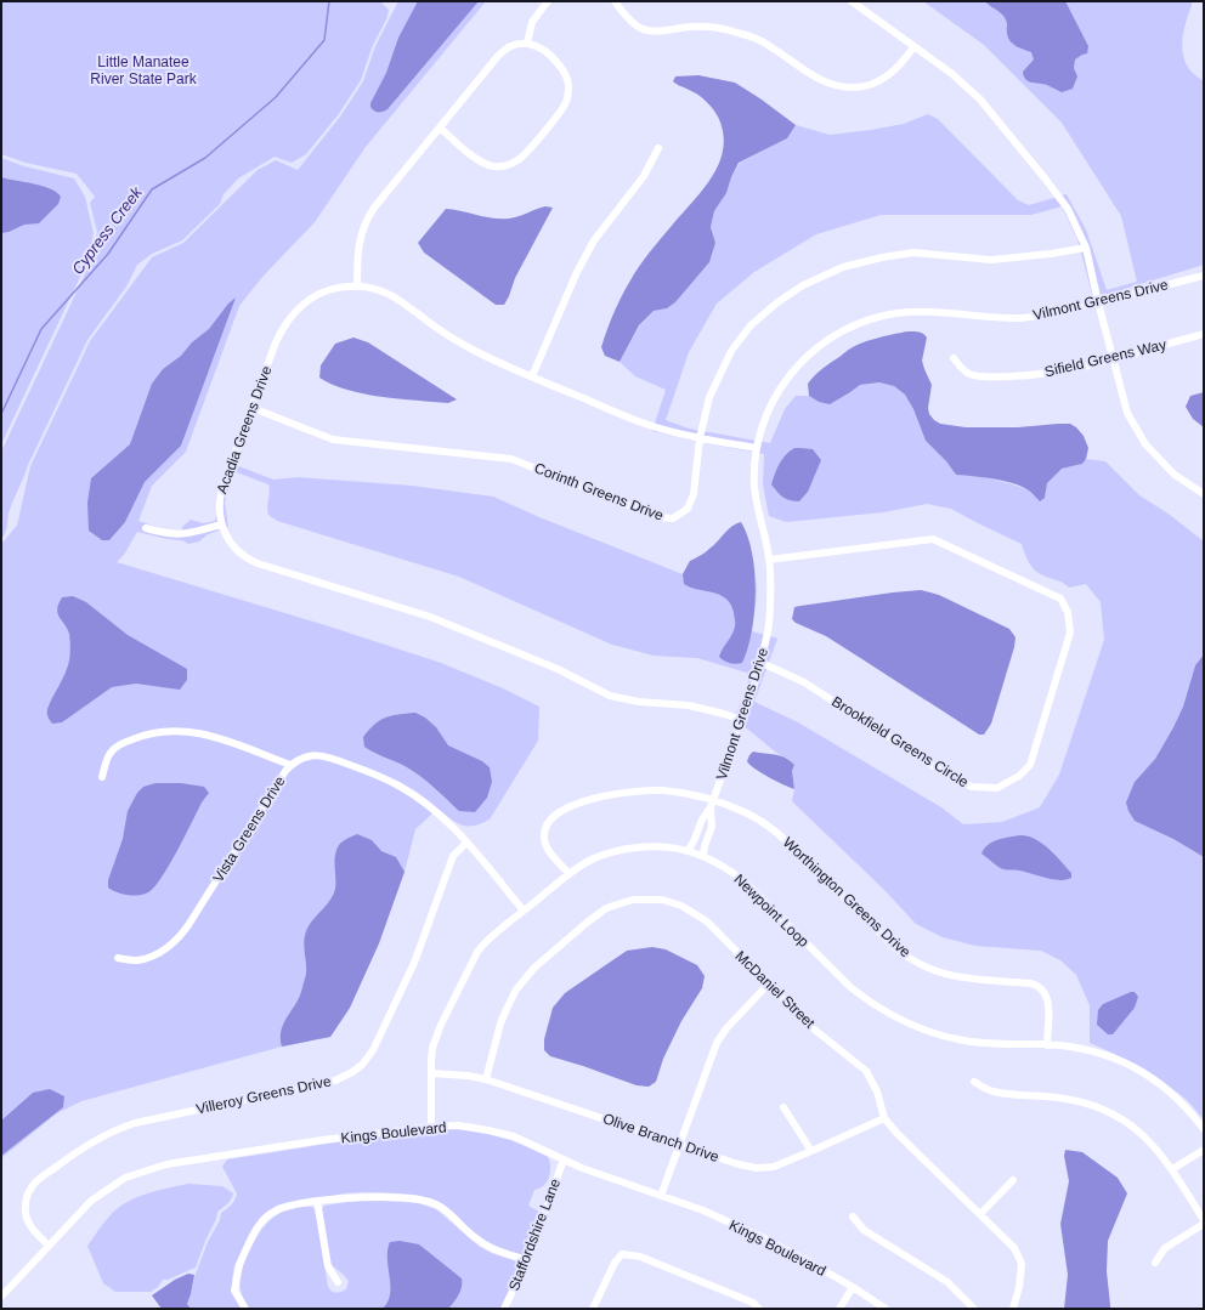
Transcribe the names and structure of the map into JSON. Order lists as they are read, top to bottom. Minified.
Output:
{"streets":{"street":["Vilmont Greens Drive","Sifield Greens Way","Acadia Greens Drive","Corinth Greens Drive","Brookfield Greens Circle","Vista Greens Drive","Worthington Greens Drive","Newpoint Loop","McDaniel Street","Villeroy Greens Drive","Kings Boulevard","Olive Branch Drive","Staffordshire Lane"]},"crossings":[["Vilmont Greens Drive","Acadia Greens Drive"],["Vilmont Greens Drive","Brookfield Greens Circle"],["Vilmont Greens Drive","Worthington Greens Drive"],["Acadia Greens Drive","Corinth Greens Drive"],["Vista Greens Drive","Newpoint Loop"],["Vista Greens Drive","Villeroy Greens Drive"],["Worthington Greens Drive","Newpoint Loop"],["Newpoint Loop","Kings Boulevard"],["Newpoint Loop","Olive Branch Drive"],["McDaniel Street","Olive Branch Drive"],["Villeroy Greens Drive","Kings Boulevard"],["Kings Boulevard","Staffordshire Lane"]],"water":["Cypress Creek"],"parks":["Little Manatee River State Park"]}
